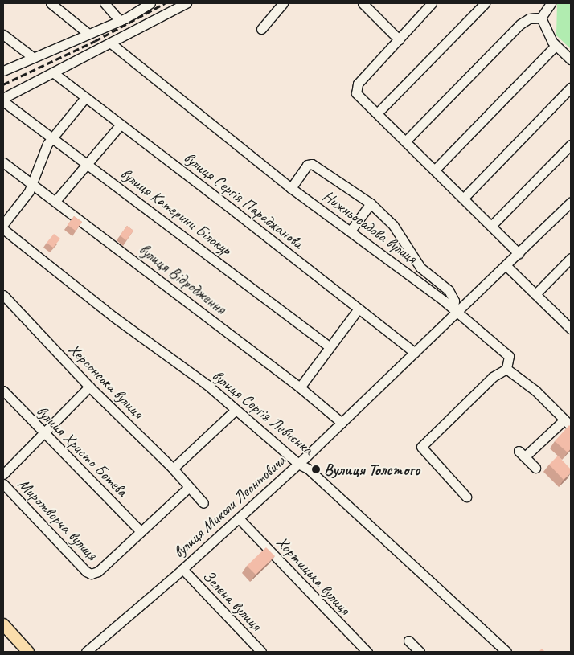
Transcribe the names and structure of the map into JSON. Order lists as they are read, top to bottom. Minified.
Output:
{"streets":{"street":["вулиця Сергія Параджанова","вулиця Катерини Білокур","Нижньосадова вулиця","вулиця Відродження","Херсонська вулиця","вулиця Сергія Левченка","вулиця Христо Ботева","вулиця Миколи Леонтовича","Миротворча вулиця","Хортицька вулиця","Зелена вулиця"]},"crossings":[["вулиця Сергія Параджанова","вулиця Миколи Леонтовича"],["Нижньосадова вулиця","вулиця Миколи Леонтовича"],["вулиця Відродження","вулиця Миколи Леонтовича"],["вулиця Сергія Левченка","вулиця Миколи Леонтовича"],["вулиця Христо Ботева","Миротворча вулиця"],["вулиця Миколи Леонтовича","Хортицька вулиця"],["вулиця Миколи Леонтовича","Зелена вулиця"]],"places":["Вулиця Толстого"]}
